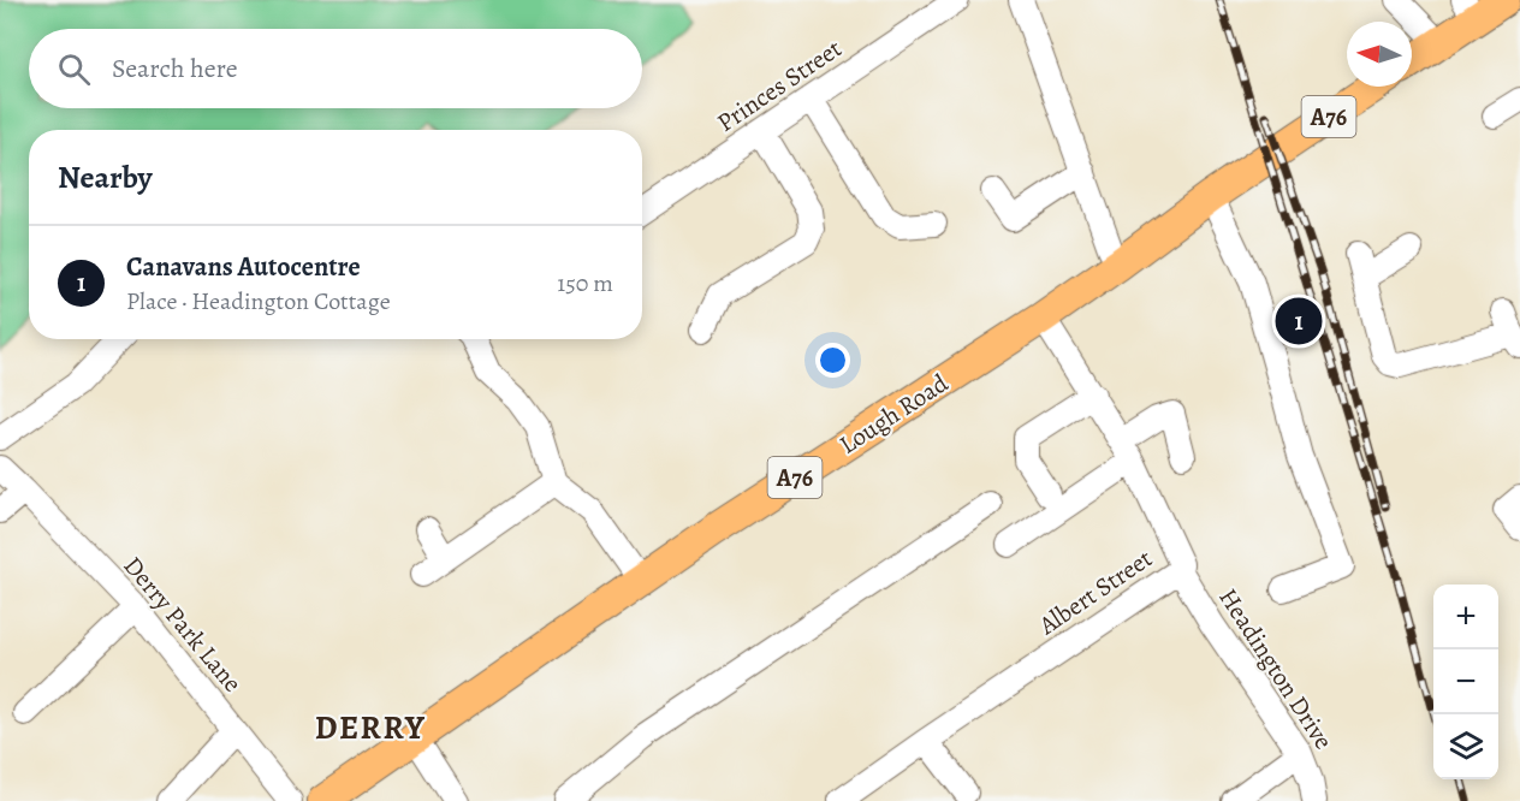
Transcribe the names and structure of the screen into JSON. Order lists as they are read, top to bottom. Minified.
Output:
{"streets":{"main road":["A76","Lough Road"],"street":["Princes Street","Albert Street","Derry Park Lane","Headington Drive"]},"crossings":[["Lough Road","Albert Street"],["Albert Street","Headington Drive"]],"districts":["DERRY"],"north":"left","page":{"search":"Search here","heading":"Nearby","list":[{"mark":"1","name":"Canavans Autocentre","note":"Place · Headington Cottage","value":"150 m"}],"pins":"1","map_buttons":["+","−"]}}
